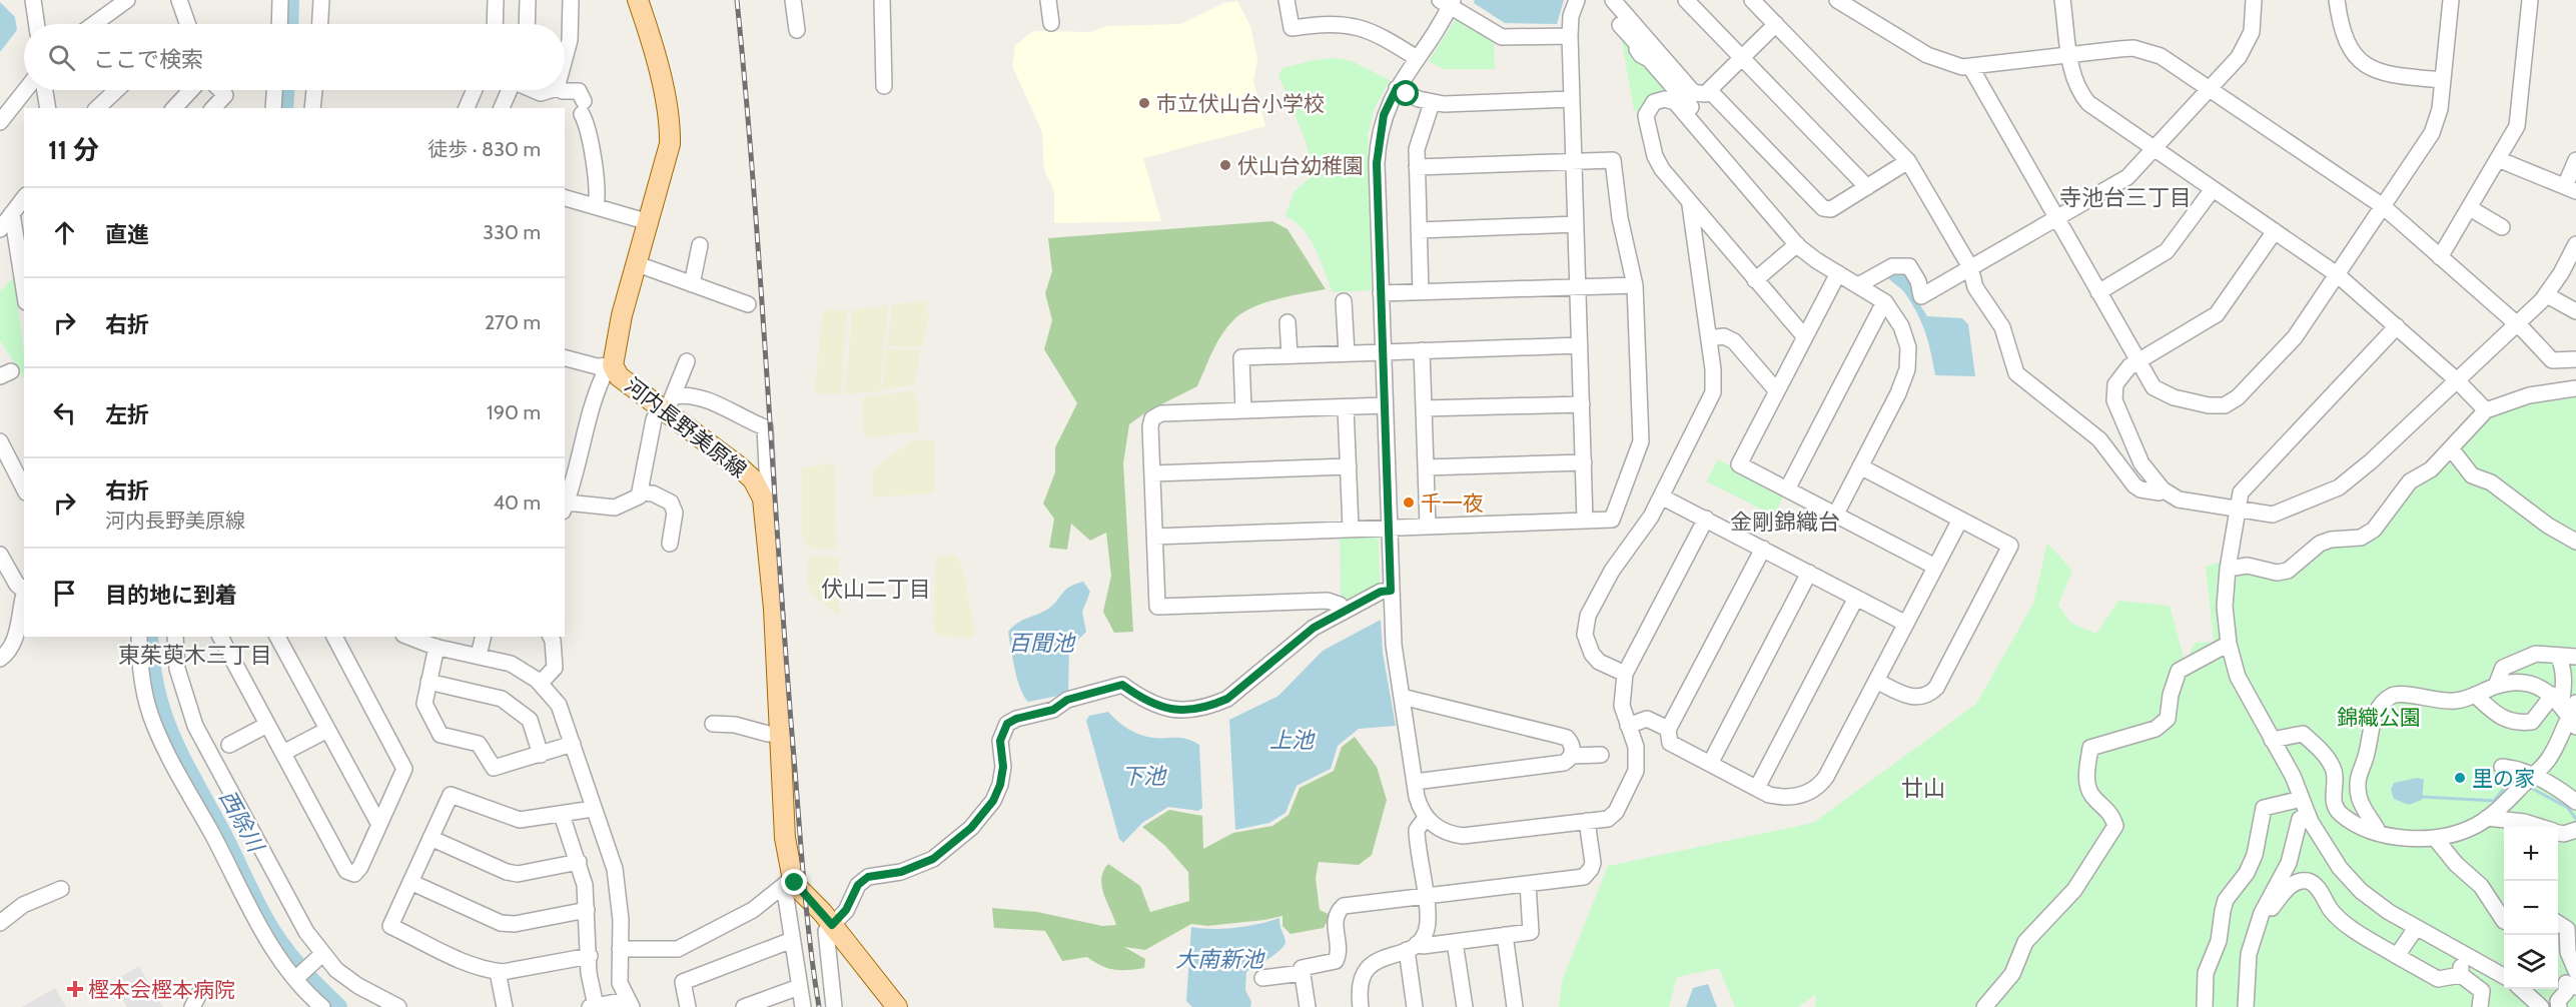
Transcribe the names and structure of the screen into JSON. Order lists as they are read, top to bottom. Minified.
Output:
{"streets":{"main road":["河内長野美原線"]},"districts":["寺池台三丁目","金剛錦織台","伏山二丁目","東茱萸木三丁目","廿山"],"water":["百聞池","上池","下池","西除川","大南新池"],"parks":["錦織公園"],"places":{"other":["市立伏山台小学校","伏山台幼稚園","千一夜","里の家"],"health":["樫本会樫本病院"]},"page":{"search":"ここで検索","heading":["11 分","徒歩 · 830 m"],"list":[["直進","330 m"],["右折","270 m"],["左折","190 m"],["右折","河内長野美原線","40 m"],"目的地に到着"],"map_buttons":["+","−"]}}
